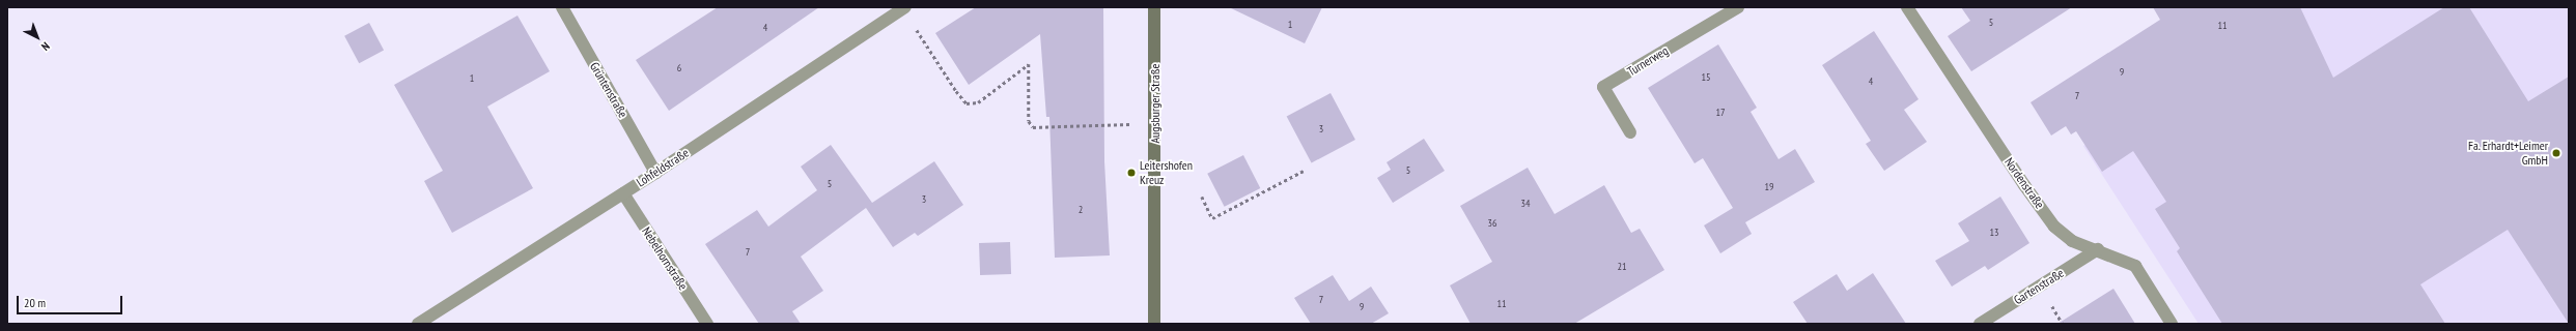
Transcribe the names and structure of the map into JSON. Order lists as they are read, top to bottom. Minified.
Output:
{"streets":{"street":["Turnerweg","Grüntenstraße","Augsburger Straße","Lohfeldstraße","Nordenstraße","Nebelhornstraße","Gartenstraße"]},"crossings":[["Grüntenstraße","Lohfeldstraße"],["Lohfeldstraße","Nebelhornstraße"],["Nordenstraße","Gartenstraße"]],"places":["Fa. Erhardt+Leimer GmbH","Leitershofen Kreuz"],"house_numbers":["5","1","11","4","6","9","15","1","4","7","17","3","5","5","19","3","34","2","36","13","7","21","7","11","9"],"scale_bar":"20 m","north":"bottom right"}
